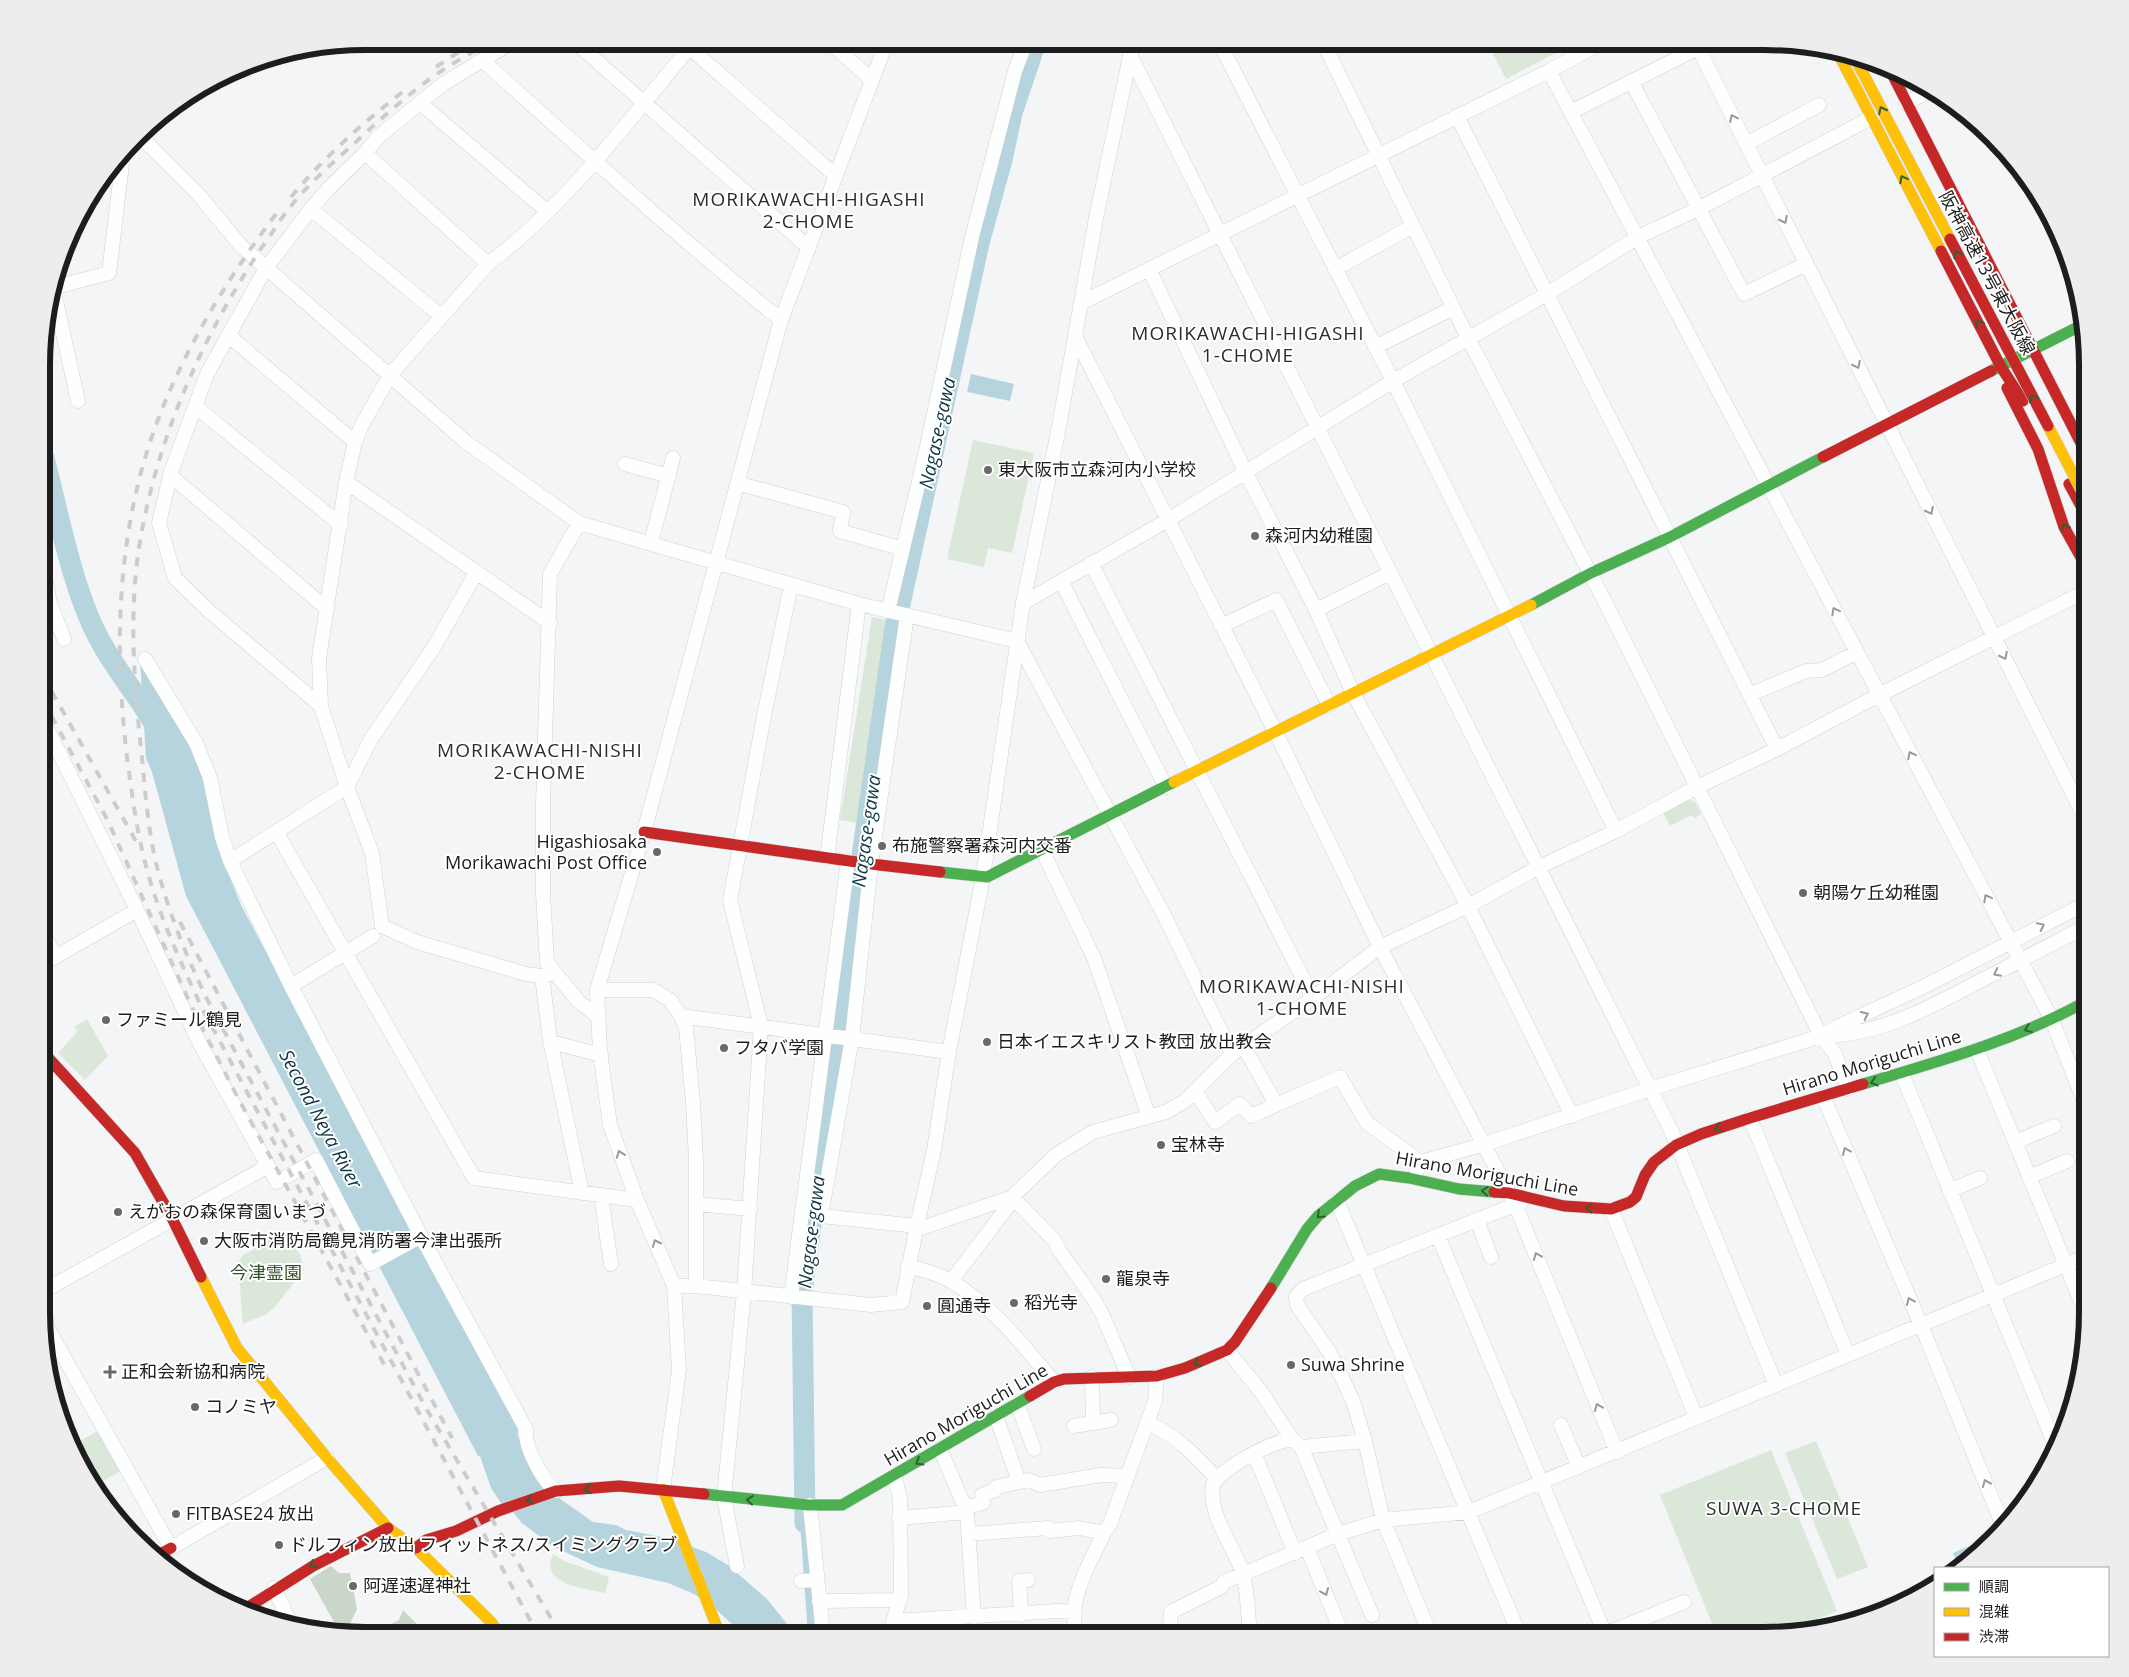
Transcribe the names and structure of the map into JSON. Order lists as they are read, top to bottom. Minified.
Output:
{"streets":{"main road":["阪神高速13号東大阪線","Hirano Moriguchi Line"]},"one_way":["Hirano Moriguchi Line"],"districts":["MORIKAWACHI-HIGASHI 2-CHOME","MORIKAWACHI-HIGASHI 1-CHOME","MORIKAWACHI-NISHI 2-CHOME","MORIKAWACHI-NISHI 1-CHOME","SUWA 3-CHOME"],"water":["Nagase-gawa","Second Neya River"],"parks":["今津霊園"],"places":{"other":["東大阪市立森河内小学校","森河内幼稚園","布施警察署森河内交番","Higashiosaka Morikawachi Post Office","朝陽ケ丘幼稚園","ファミール鶴見","日本イエスキリスト教団 放出教会","フタバ学園","宝林寺","えがおの森保育園いまづ","大阪市消防局鶴見消防署今津出張所","龍泉寺","稻光寺","圓通寺","Suwa Shrine","コノミヤ","FITBASE24 放出","ドルフィン放出 フィットネス/スイミングクラブ","阿遅速遅神社"],"health":["正和会新協和病院"]},"legend":["順調","混雑","渋滞"]}
